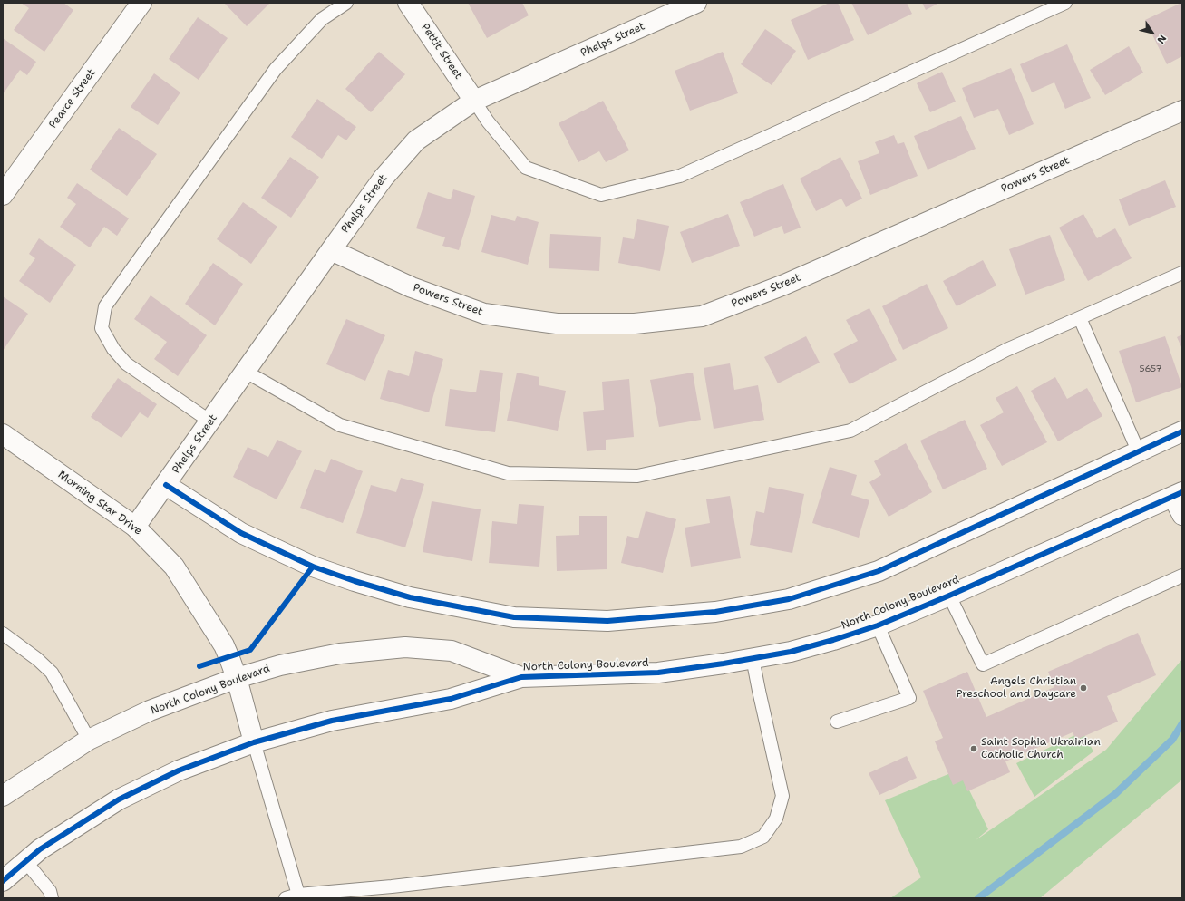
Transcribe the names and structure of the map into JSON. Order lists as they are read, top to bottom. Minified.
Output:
{"streets":{"street":["Phelps Street","Pettit Street","Pearce Street","Powers Street","Morning Star Drive","North Colony Boulevard"]},"crossings":[["Phelps Street","Pettit Street"],["Phelps Street","Powers Street"],["Phelps Street","Morning Star Drive"],["Morning Star Drive","North Colony Boulevard"]],"places":["Angels Christian Preschool and Daycare","Saint Sophia Ukrainian Catholic Church"],"house_numbers":["5657"],"north":"bottom right"}
